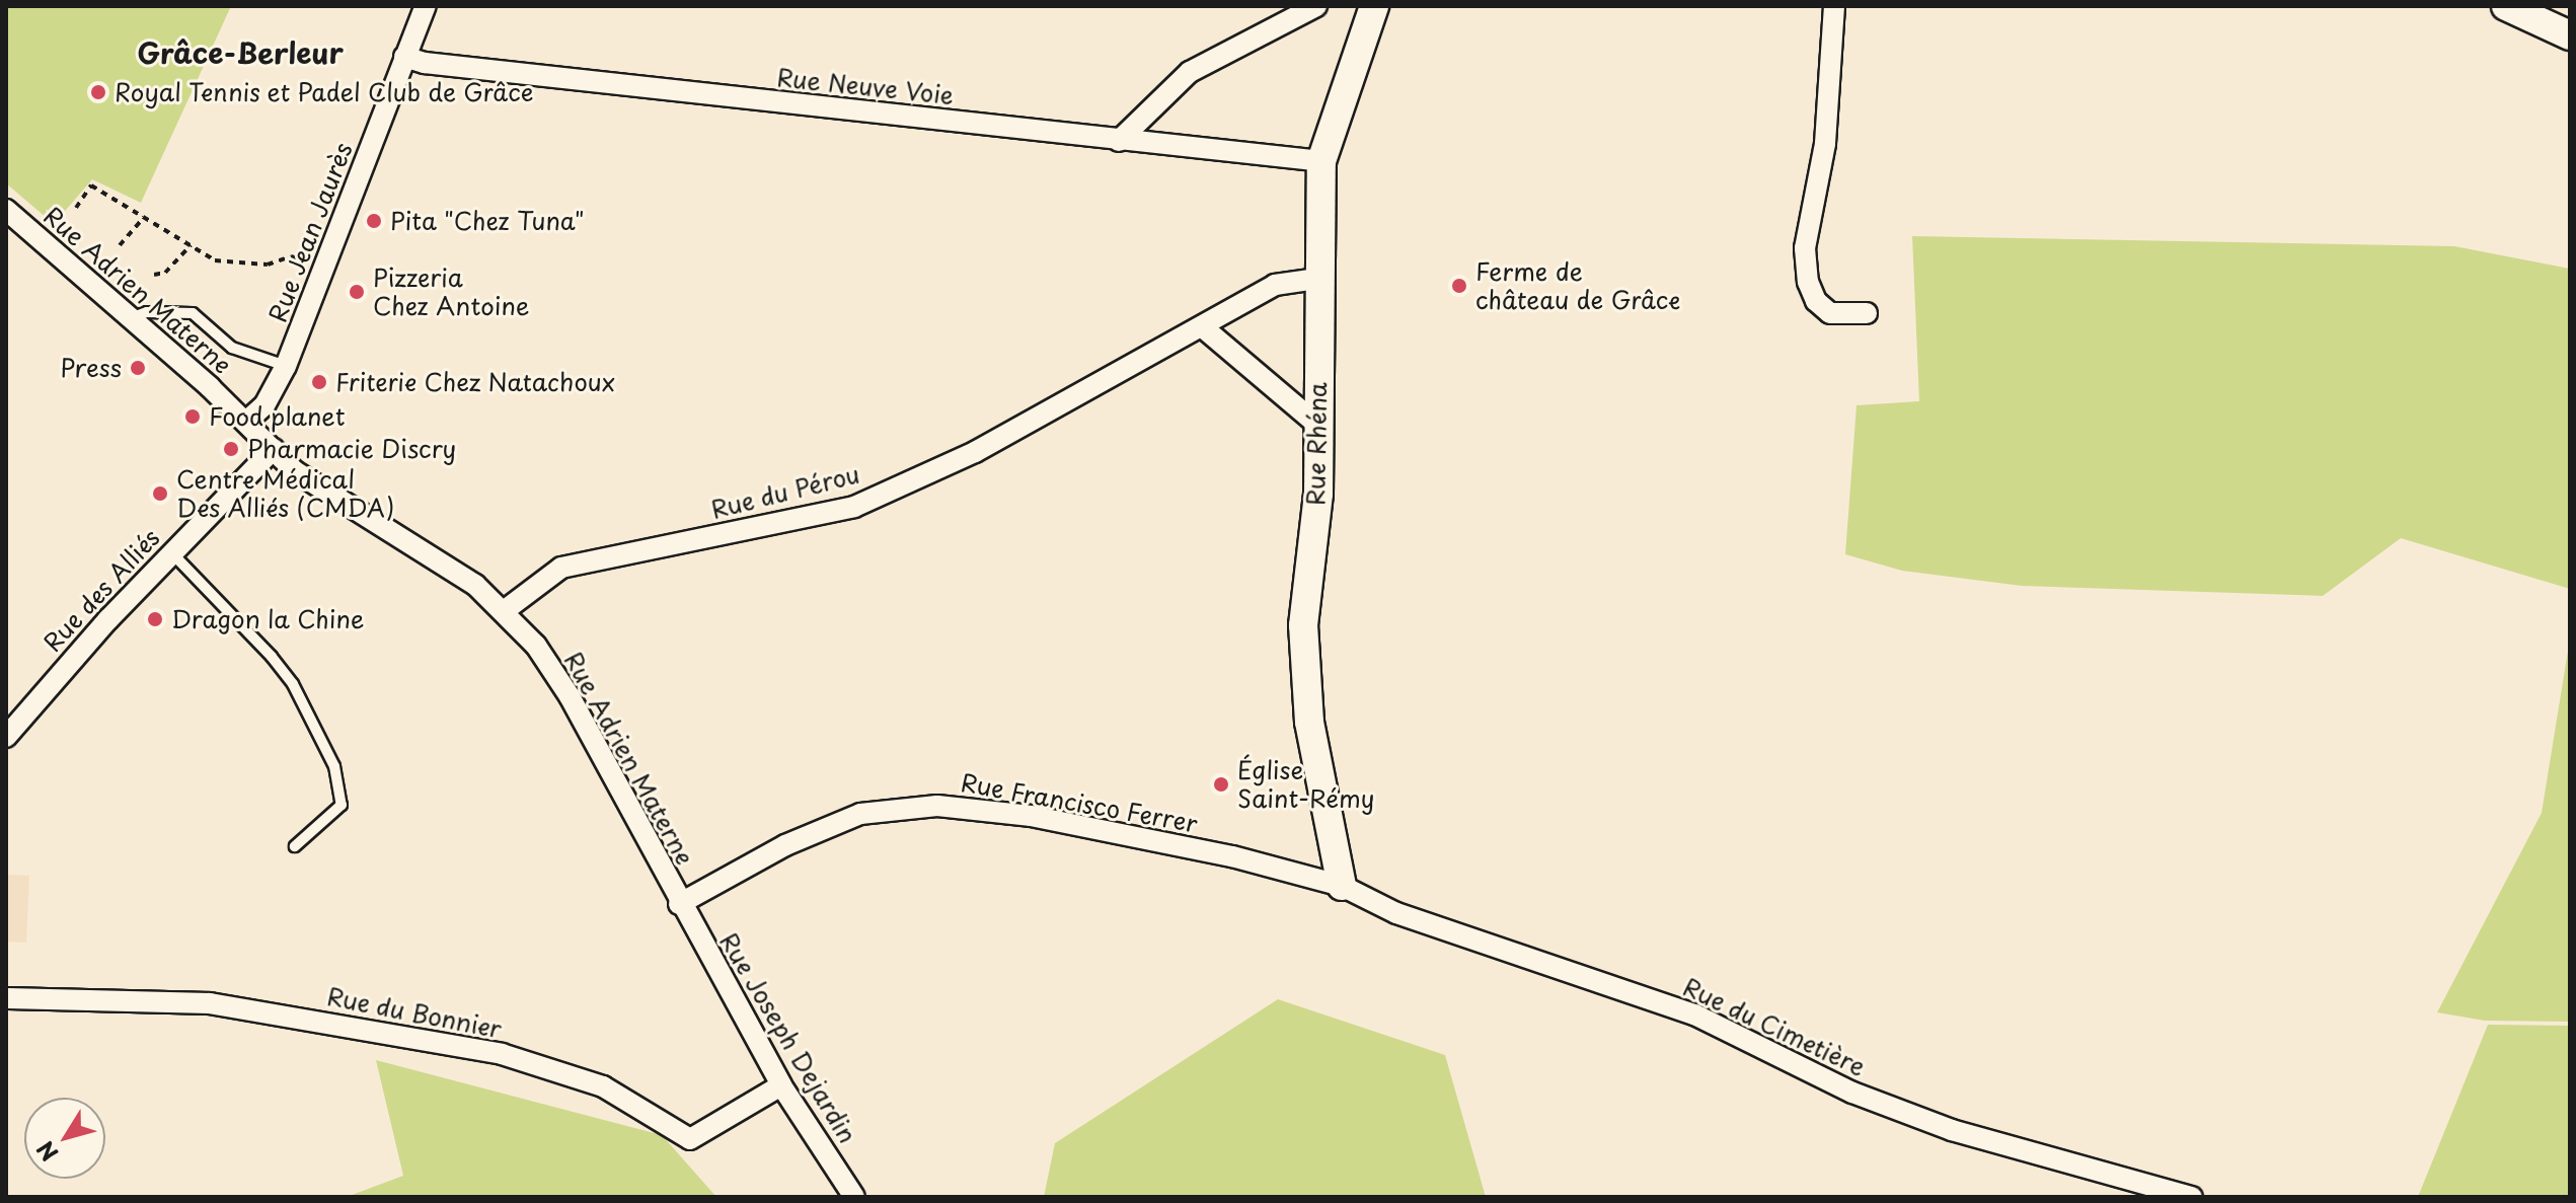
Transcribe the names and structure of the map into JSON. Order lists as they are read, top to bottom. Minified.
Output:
{"streets":{"street":["Rue Neuve Voie","Rue Jean Jaurès","Rue Adrien Materne","Rue Rhéna","Rue du Pérou","Rue des Alliés","Rue Francisco Ferrer","Rue du Bonnier","Rue du Cimetière","Rue Joseph Dejardin"]},"crossings":[["Rue Neuve Voie","Rue Jean Jaurès"],["Rue Neuve Voie","Rue Rhéna"],["Rue Jean Jaurès","Rue Adrien Materne"],["Rue Adrien Materne","Rue du Pérou"],["Rue Adrien Materne","Rue des Alliés"],["Rue Adrien Materne","Rue Francisco Ferrer"],["Rue Adrien Materne","Rue Joseph Dejardin"],["Rue Rhéna","Rue du Pérou"],["Rue Rhéna","Rue Francisco Ferrer"],["Rue Rhéna","Rue du Cimetière"],["Rue Francisco Ferrer","Rue du Cimetière"],["Rue Francisco Ferrer","Rue Joseph Dejardin"],["Rue du Bonnier","Rue Joseph Dejardin"]],"districts":["Grâce-Berleur"],"places":["Royal Tennis et Padel Club de Grâce","Pita \"Chez Tuna\"","Ferme de château de Grâce","Pizzeria Chez Antoine","Press","Friterie Chez Natachoux","Food planet","Pharmacie Discry","Centre Médical Des Alliés (CMDA)","Dragon la Chine","Église Saint-Rémy"],"north":"bottom left"}
